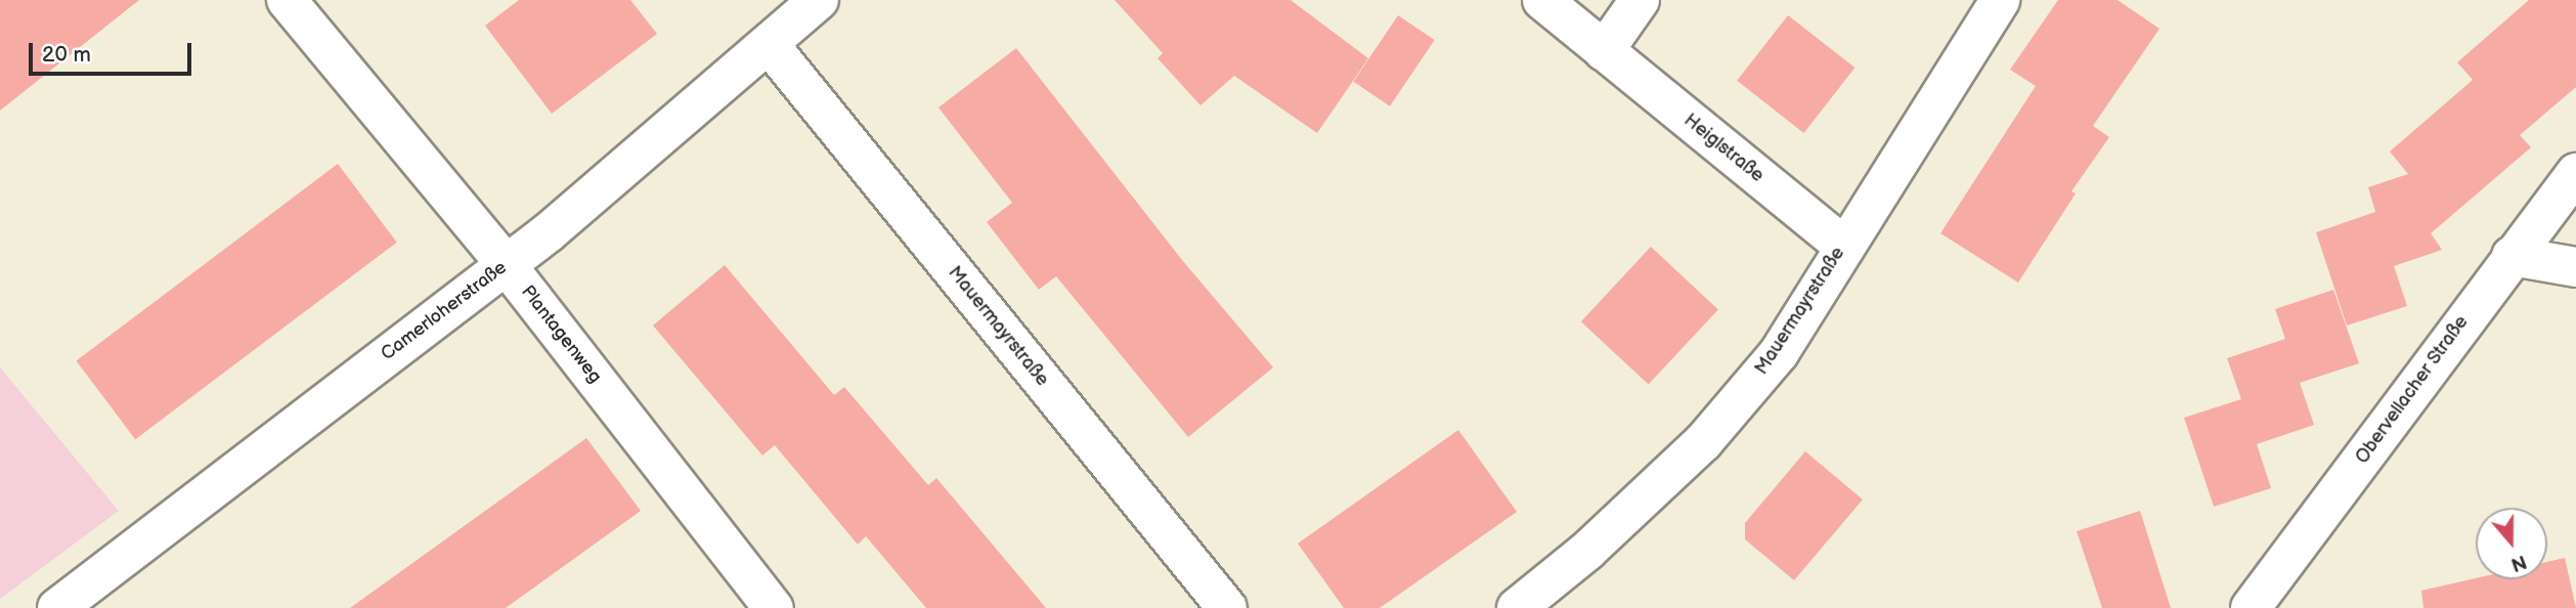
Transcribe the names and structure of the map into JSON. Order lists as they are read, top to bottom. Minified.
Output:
{"streets":{"street":["Heiglstraße","Camerloherstraße","Mauermayrstraße","Plantagenweg","Obervellacher Straße"]},"crossings":[["Heiglstraße","Mauermayrstraße"],["Camerloherstraße","Mauermayrstraße"],["Camerloherstraße","Plantagenweg"]],"scale_bar":"20 m","north":"bottom"}
